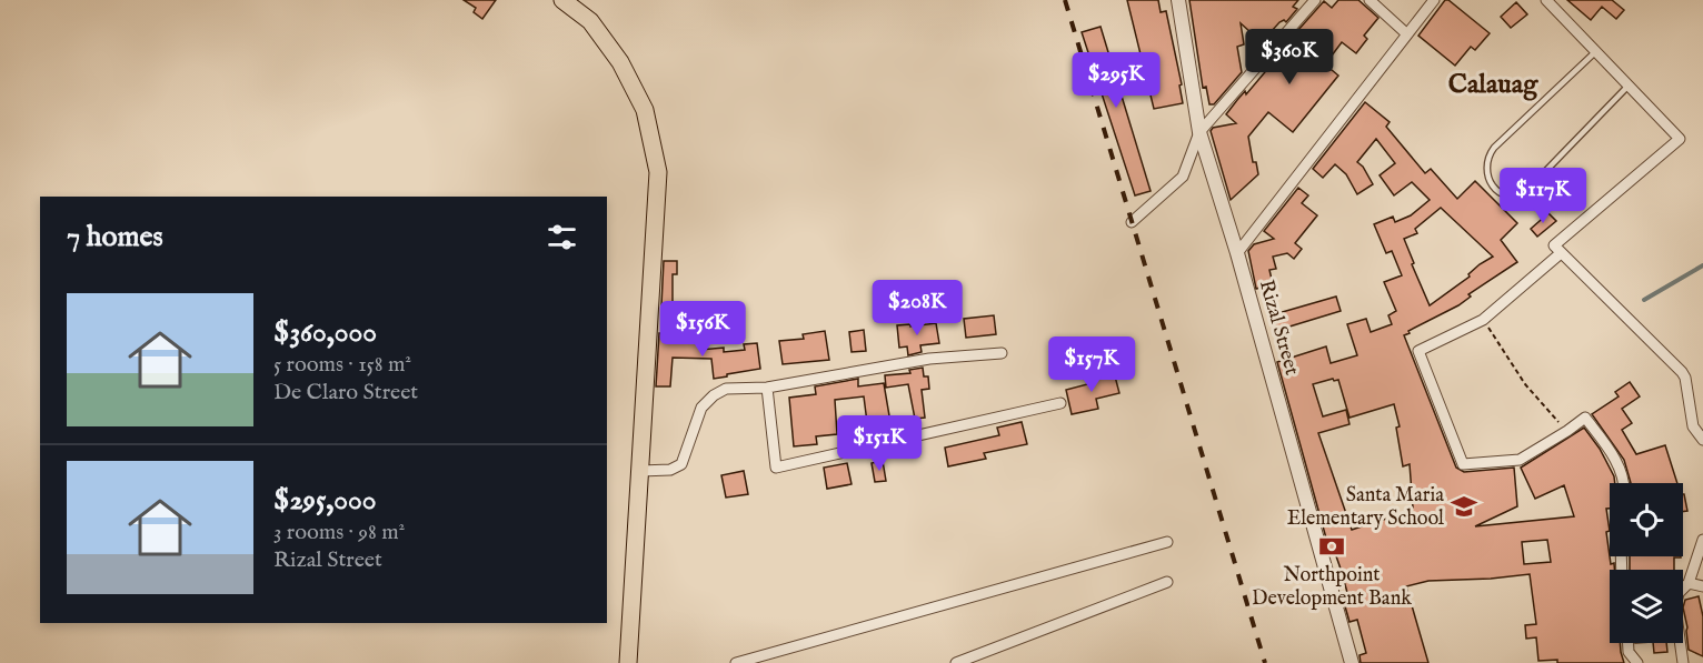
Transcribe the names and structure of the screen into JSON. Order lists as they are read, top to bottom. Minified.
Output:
{"streets":{"street":["Rizal Street"]},"districts":["Calauag"],"places":{"school or university":["Santa Maria Elementary School"],"bank":["Northpoint Development Bank"]},"page":{"price":["$360K","$295K","$117K","$208K","$156K","$157K","$151K"],"heading":"7 homes","list":[{"name":"$360,000","note":"5 rooms · 158 m² · De Claro Street"},{"name":"$295,000","note":"3 rooms · 98 m² · Rizal Street"}]}}
